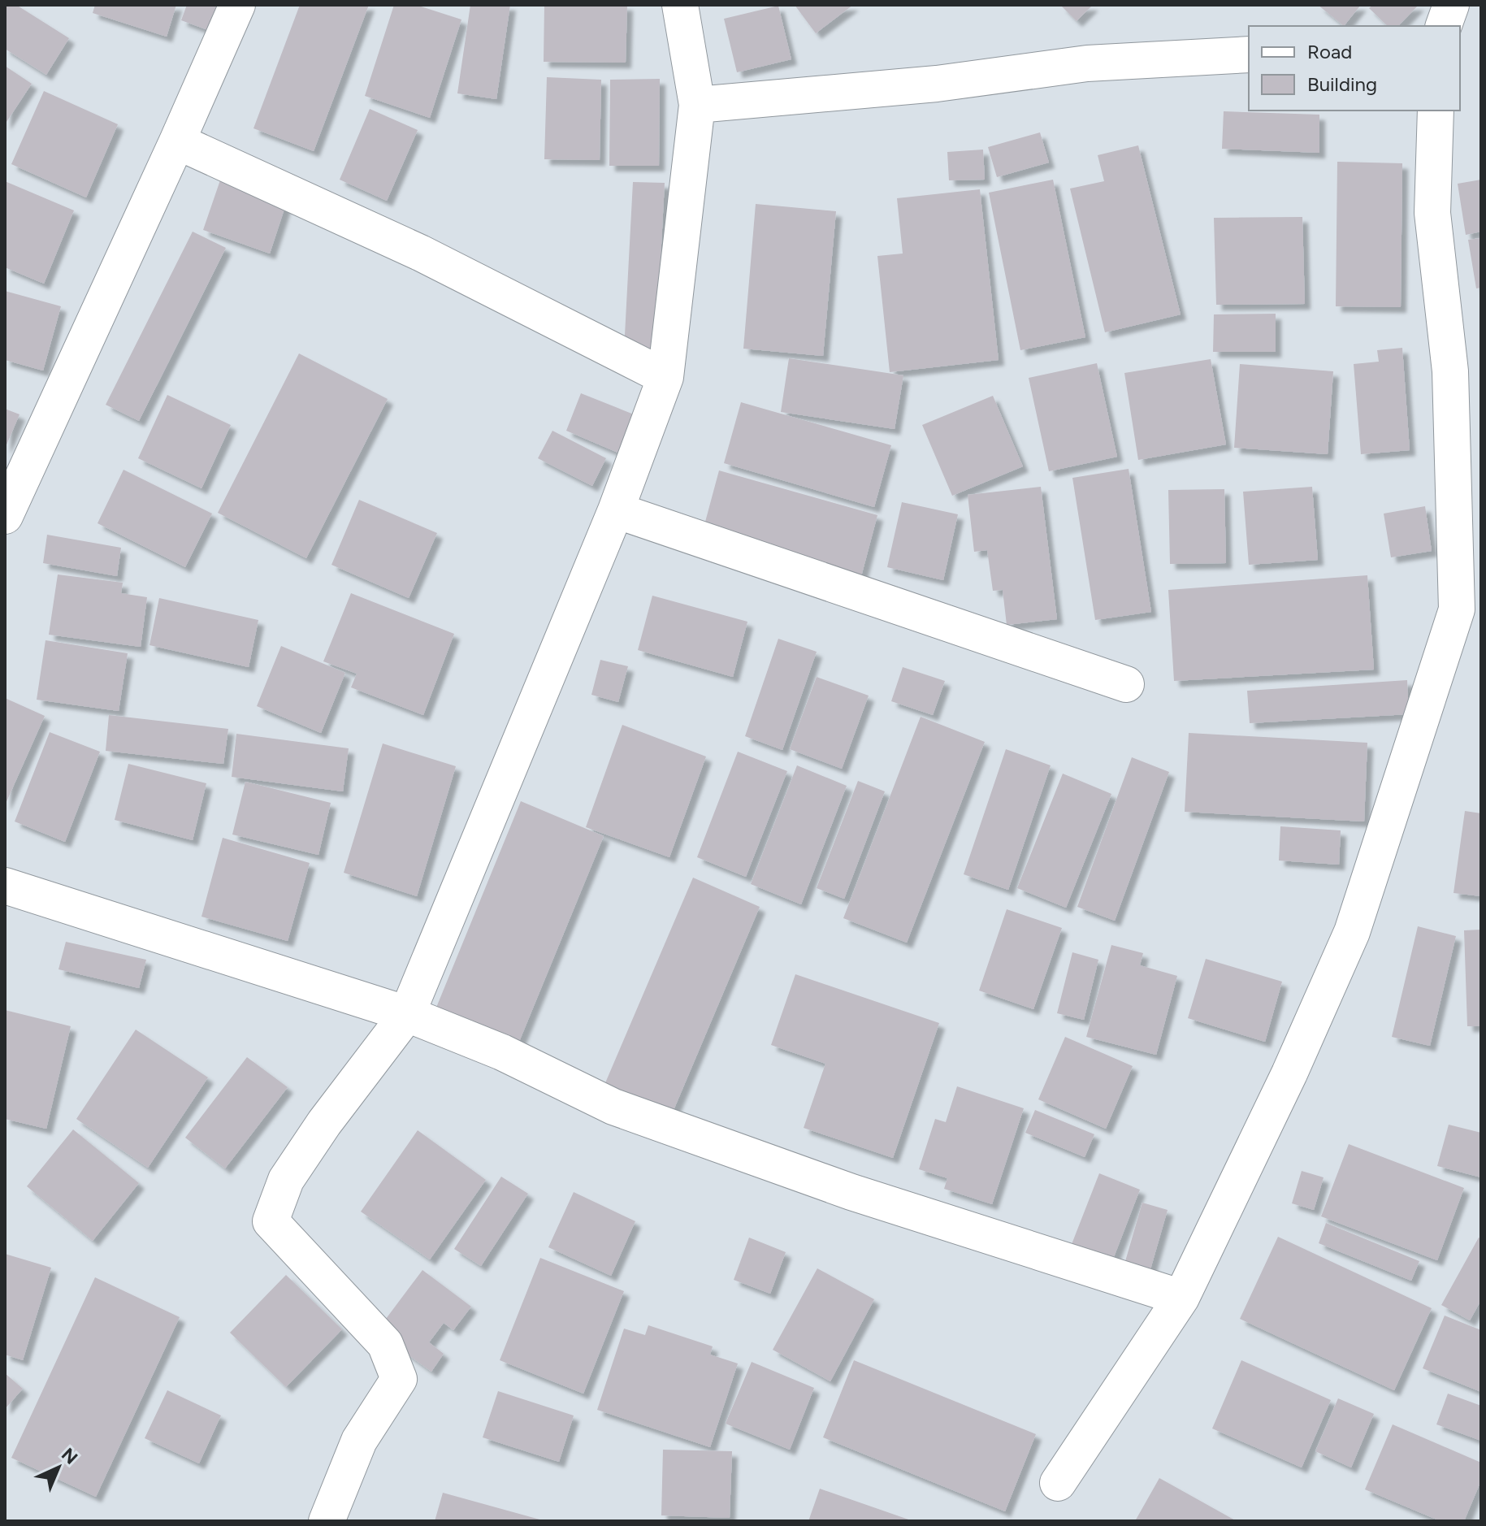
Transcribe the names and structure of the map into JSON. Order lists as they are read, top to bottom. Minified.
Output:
{"legend":["Road","Building"],"north":"top right"}
